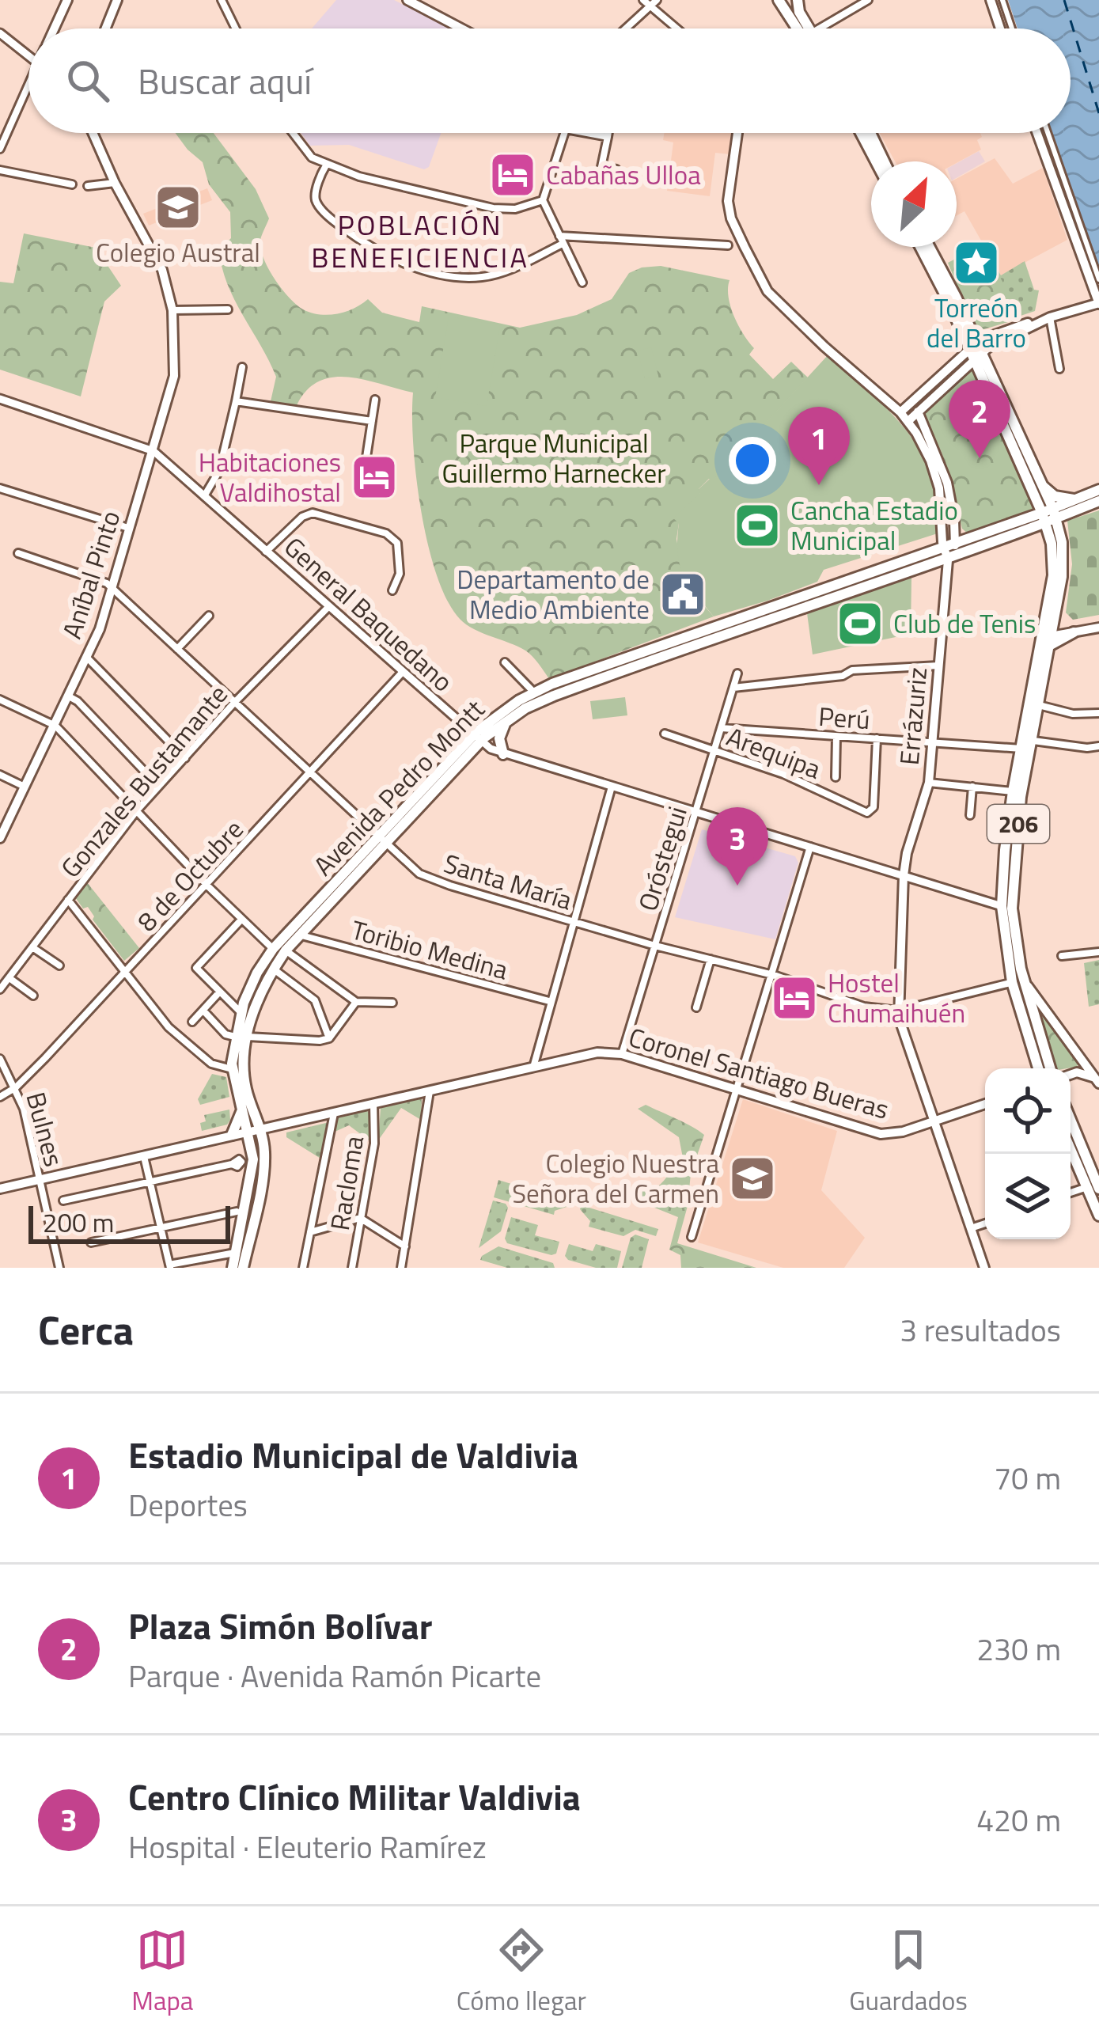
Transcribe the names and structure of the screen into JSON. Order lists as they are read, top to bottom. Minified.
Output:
{"streets":{"main road":["Aníbal Pinto","Errázuriz","Avenida Pedro Montt","206","Coronel Santiago Bueras"],"street":["General Baquedano","Perú","Arequipa","Gonzales Bustamante","Oróstegui","8 de Octubre","Santa María","Toribio Medina","Bulnes","Racloma"]},"crossings":[["Aníbal Pinto","General Baquedano"],["Aníbal Pinto","Santa María"],["General Baquedano","Errázuriz"],["General Baquedano","Gonzales Bustamante"],["General Baquedano","Avenida Pedro Montt"],["General Baquedano","206"],["General Baquedano","Oróstegui"],["General Baquedano","8 de Octubre"],["Errázuriz","Perú"],["Errázuriz","Avenida Pedro Montt"],["Errázuriz","Santa María"],["Errázuriz","Coronel Santiago Bueras"],["Perú","Arequipa"],["Perú","206"],["Perú","Oróstegui"],["Arequipa","Oróstegui"],["Gonzales Bustamante","Santa María"],["Avenida Pedro Montt","206"],["Avenida Pedro Montt","Santa María"],["Avenida Pedro Montt","Toribio Medina"],["Avenida Pedro Montt","Coronel Santiago Bueras"],["Oróstegui","Santa María"],["Oróstegui","Coronel Santiago Bueras"],["8 de Octubre","Santa María"],["8 de Octubre","Bulnes"],["Coronel Santiago Bueras","Bulnes"],["Coronel Santiago Bueras","Racloma"]],"districts":["POBLACIÓN BENEFICIENCIA"],"parks":["Parque Municipal Guillermo Harnecker"],"places":{"hotel":["Cabañas Ulloa","Habitaciones Valdihostal","Hostel Chumaihuén"],"school or university":["Colegio Austral","Colegio Nuestra Señora del Carmen"],"place":["Torreón del Barro"],"sports":["Cancha Estadio Municipal","Club de Tenis"],"public building":["Departamento de Medio Ambiente"]},"scale_bar":"200 m","north":"top right","page":{"search":"Buscar aquí","pins":["2","1","3"],"scale":"200 m","heading":["Cerca","3 resultados"],"list":[{"mark":"1","name":"Estadio Municipal de Valdivia","note":"Deportes","value":"70 m"},{"mark":"2","name":"Plaza Simón Bolívar","note":"Parque · Avenida Ramón Picarte","value":"230 m"},{"mark":"3","name":"Centro Clínico Militar Valdivia","note":"Hospital · Eleuterio Ramírez","value":"420 m"}],"nav":["Mapa","Cómo llegar","Guardados"]}}
